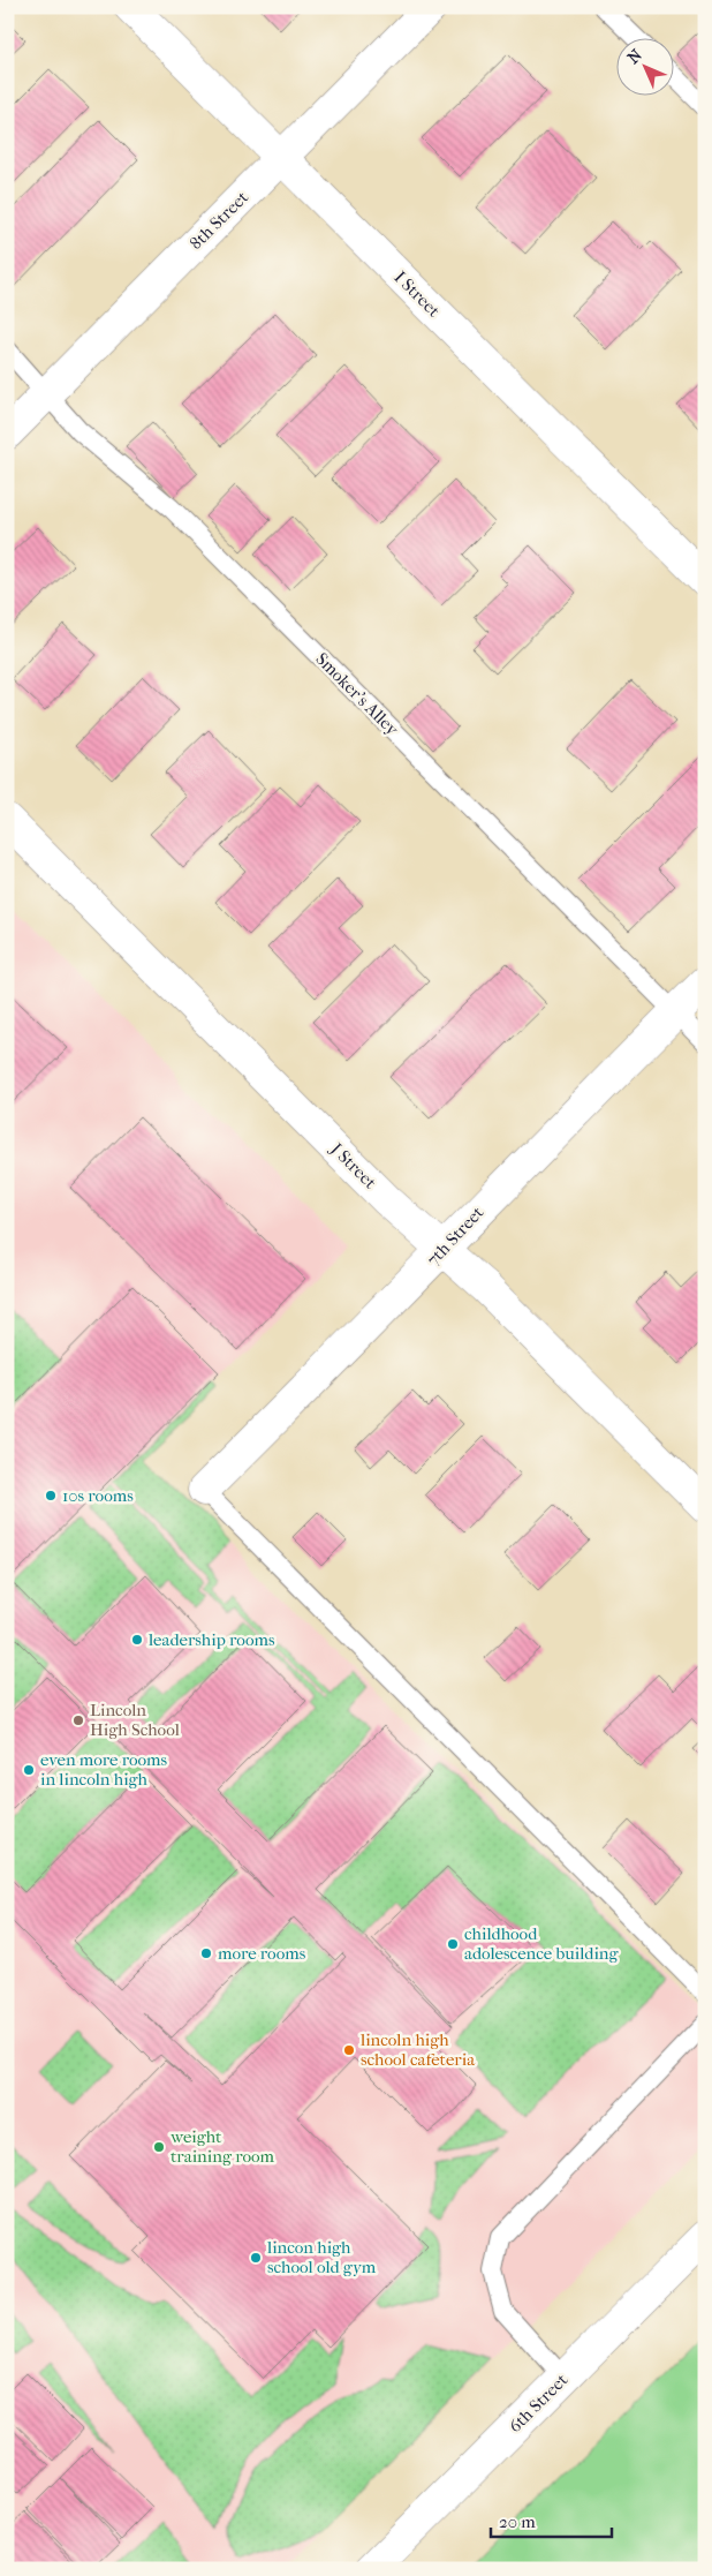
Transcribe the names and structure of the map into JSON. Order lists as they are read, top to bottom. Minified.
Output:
{"streets":{"street":["8th Street","I Street","J Street","7th Street","6th Street"],"lane":["Smoker's Alley"]},"crossings":[["8th Street","I Street"],["8th Street","Smoker's Alley"],["Smoker's Alley","7th Street"],["J Street","7th Street"]],"places":["10s rooms","leadership rooms","Lincoln High School","even more rooms in lincoln high","childhood adolescence building","more rooms","lincoln high school cafeteria","weight training room","lincon high school old gym"],"scale_bar":"20 m","north":"top left"}
